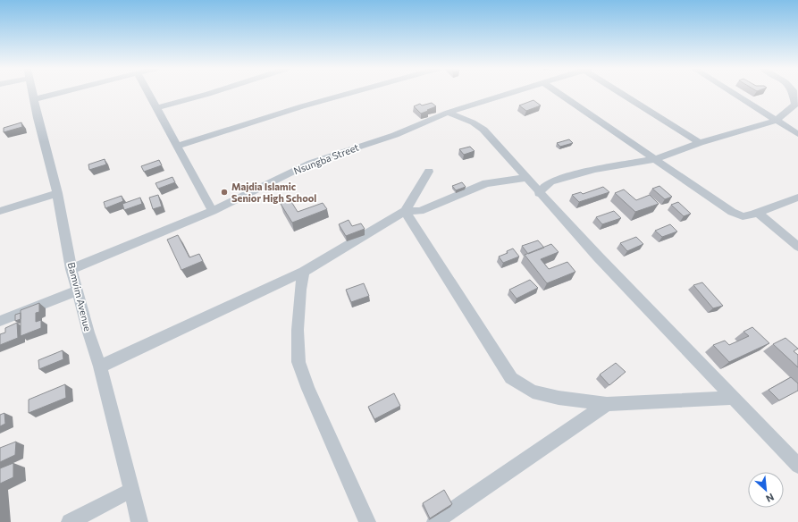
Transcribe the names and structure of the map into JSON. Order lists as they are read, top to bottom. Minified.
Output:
{"streets":{"street":["Nsungba Street","Bamvim Avenue"]},"crossings":[["Nsungba Street","Bamvim Avenue"]],"places":["Majdia Islamic Senior High School"],"north":"bottom right"}
